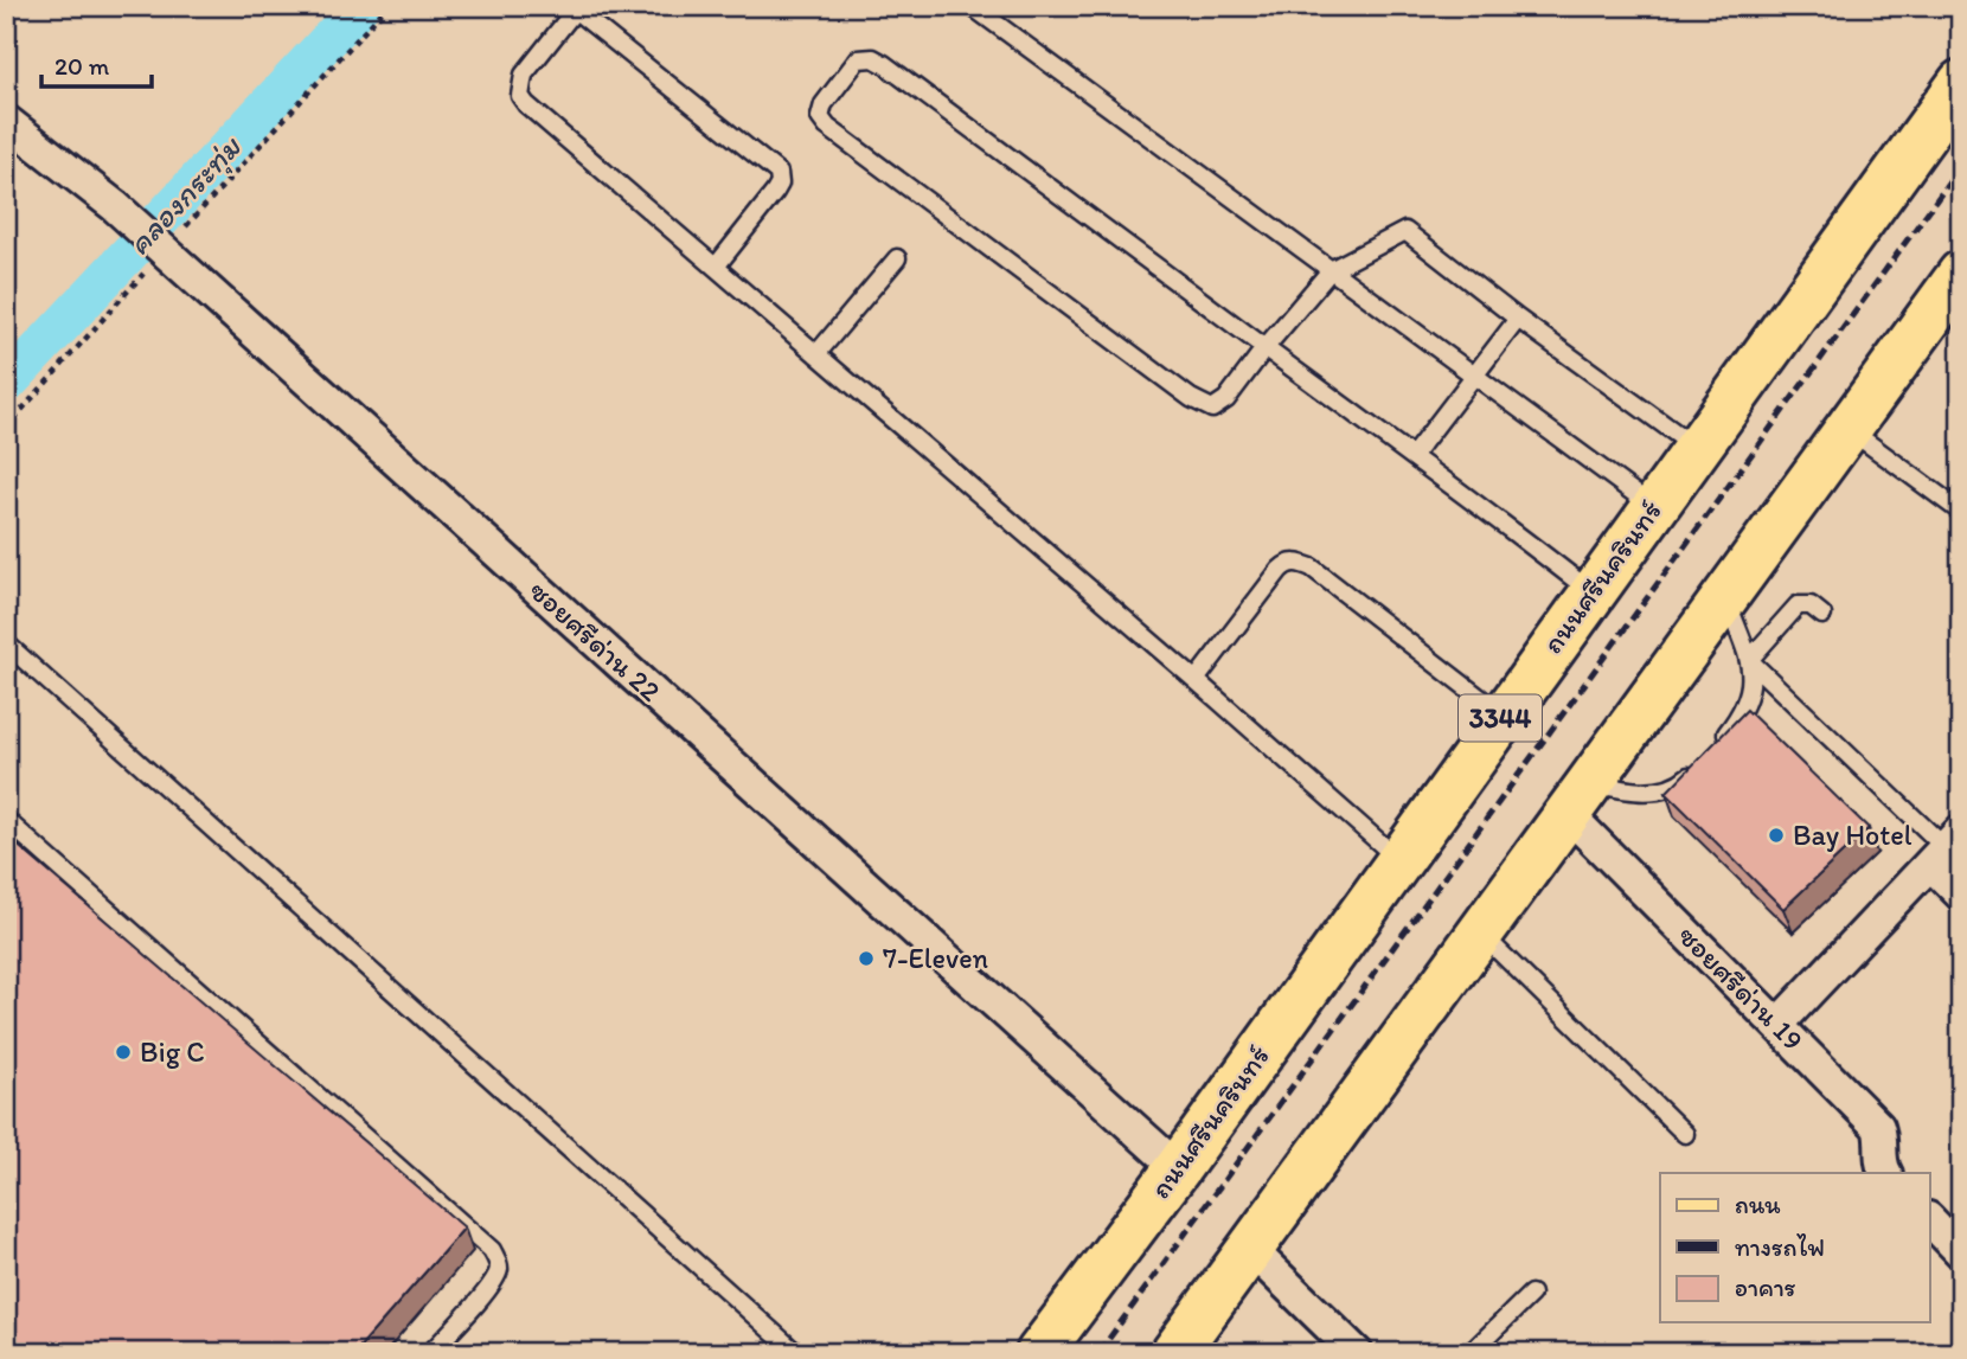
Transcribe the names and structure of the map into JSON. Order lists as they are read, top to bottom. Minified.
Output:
{"streets":{"main road":["ถนนศรีนครินทร์","3344"],"street":["ซอยศรีด่าน 22","ซอยศรีด่าน 19"]},"crossings":[["ถนนศรีนครินทร์","ซอยศรีด่าน 22"]],"water":["คลองกระทุ่ม"],"places":["Bay Hotel","7-Eleven","Big C"],"legend":["ถนน","ทางรถไฟ","อาคาร"],"scale_bar":"20 m"}
